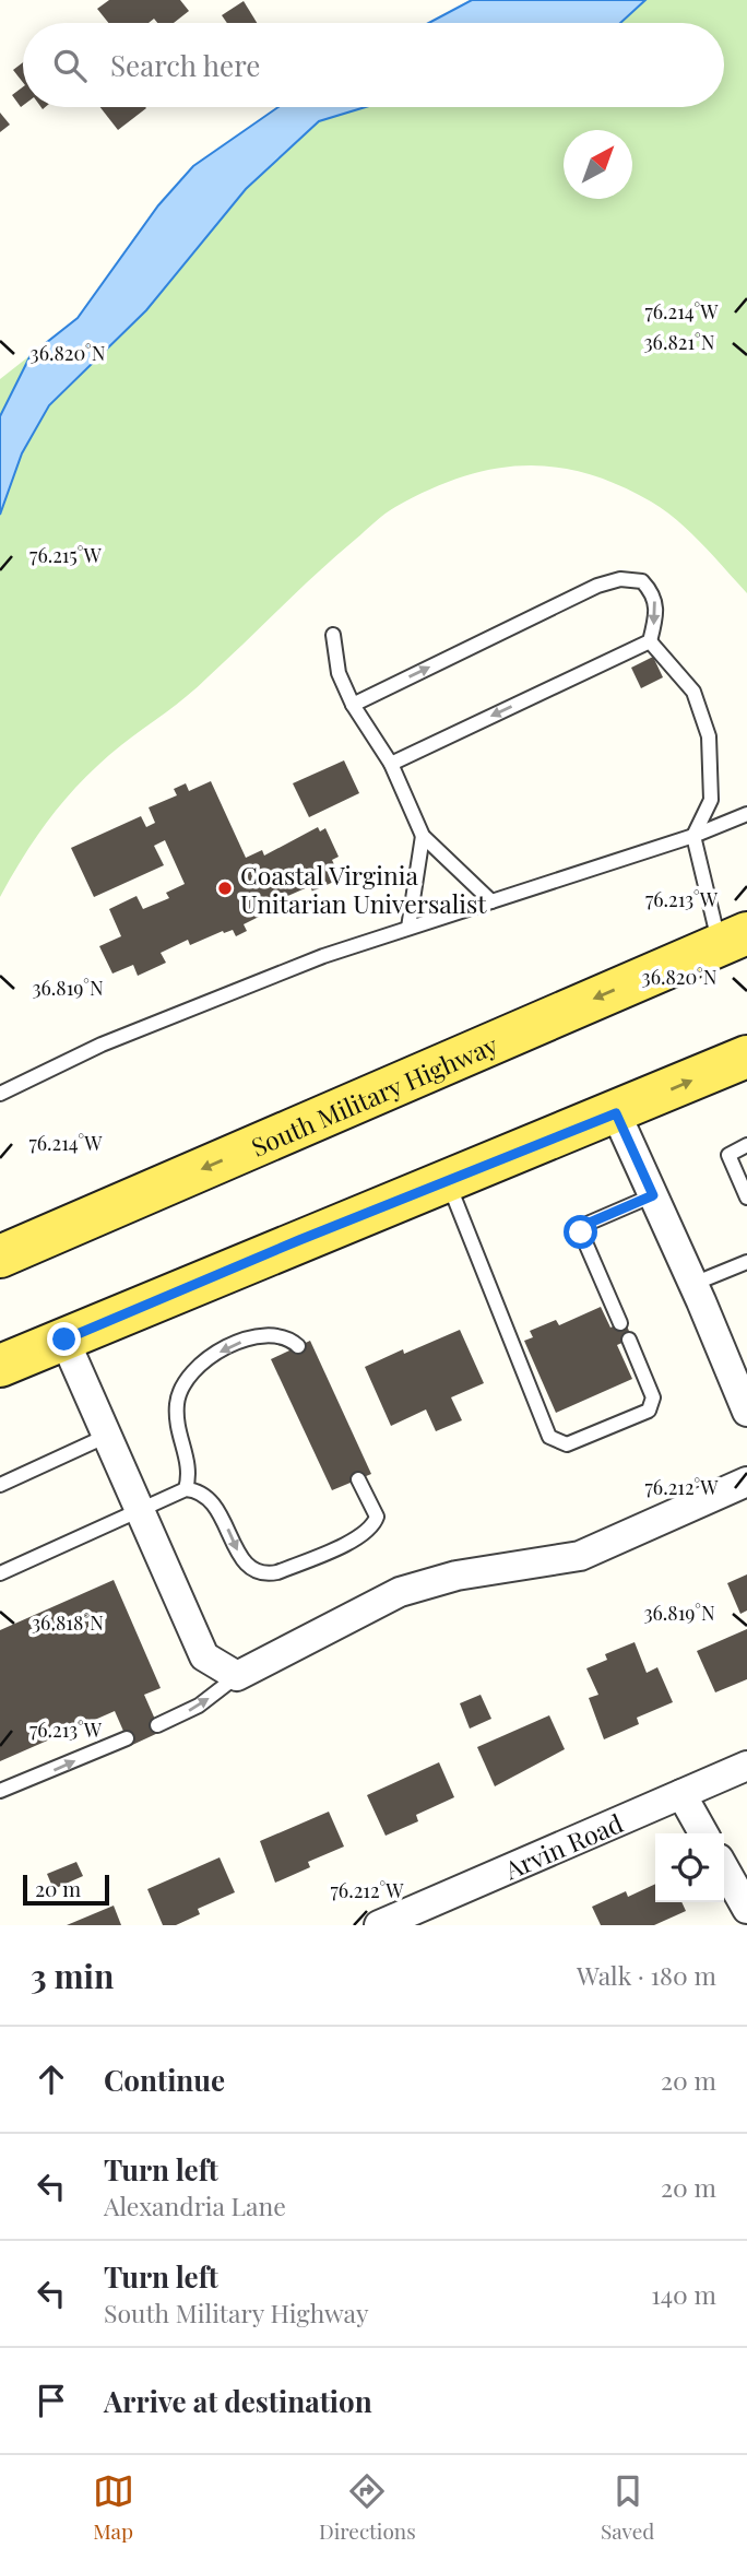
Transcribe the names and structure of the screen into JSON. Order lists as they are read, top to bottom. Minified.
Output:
{"streets":{"main road":["South Military Highway"],"street":["Arvin Road"]},"places":["Coastal Virginia Unitarian Universalist"],"scale_bar":"20 m","north":"top right","page":{"search":"Search here","scale":"20 m","heading":["3 min","Walk · 180 m"],"list":[["Continue","20 m"],["Turn left","Alexandria Lane","20 m"],["Turn left","South Military Highway","140 m"],"Arrive at destination"],"nav":["Map","Directions","Saved"]},"coordinates":["76.214°W","36.821°N","36.820°N","76.215°W","76.213°W","36.819°N","76.212°W","36.818°N"]}
